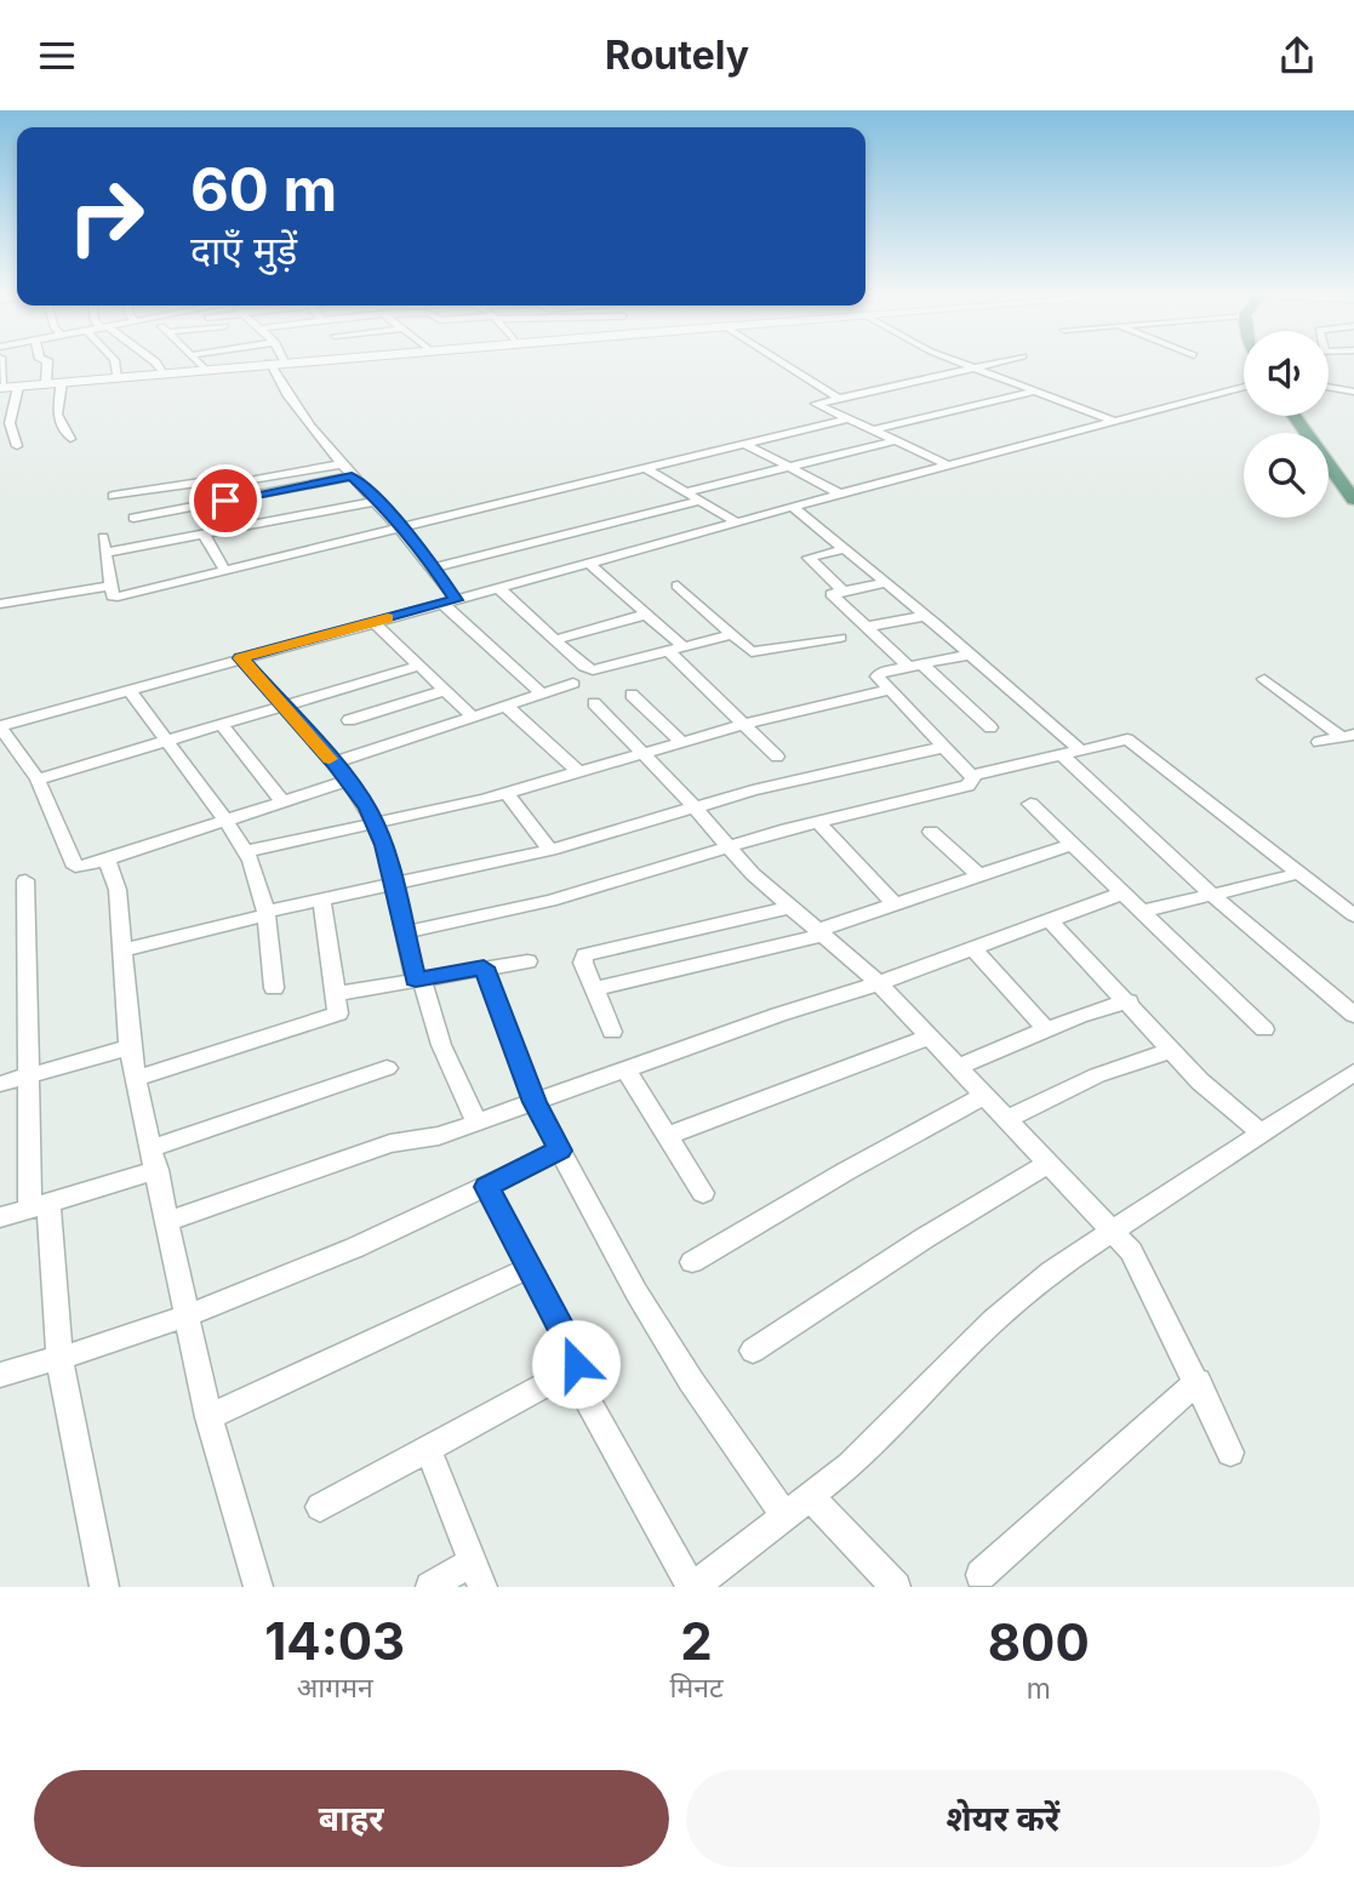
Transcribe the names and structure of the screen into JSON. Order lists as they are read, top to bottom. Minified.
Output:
{"page":{"header":"Routely","turn":["60 m","दाएँ मुड़ें"],"eta":["14:03","आगमन","2","मिनट","800","m"],"buttons":["बाहर","शेयर करें"]}}
